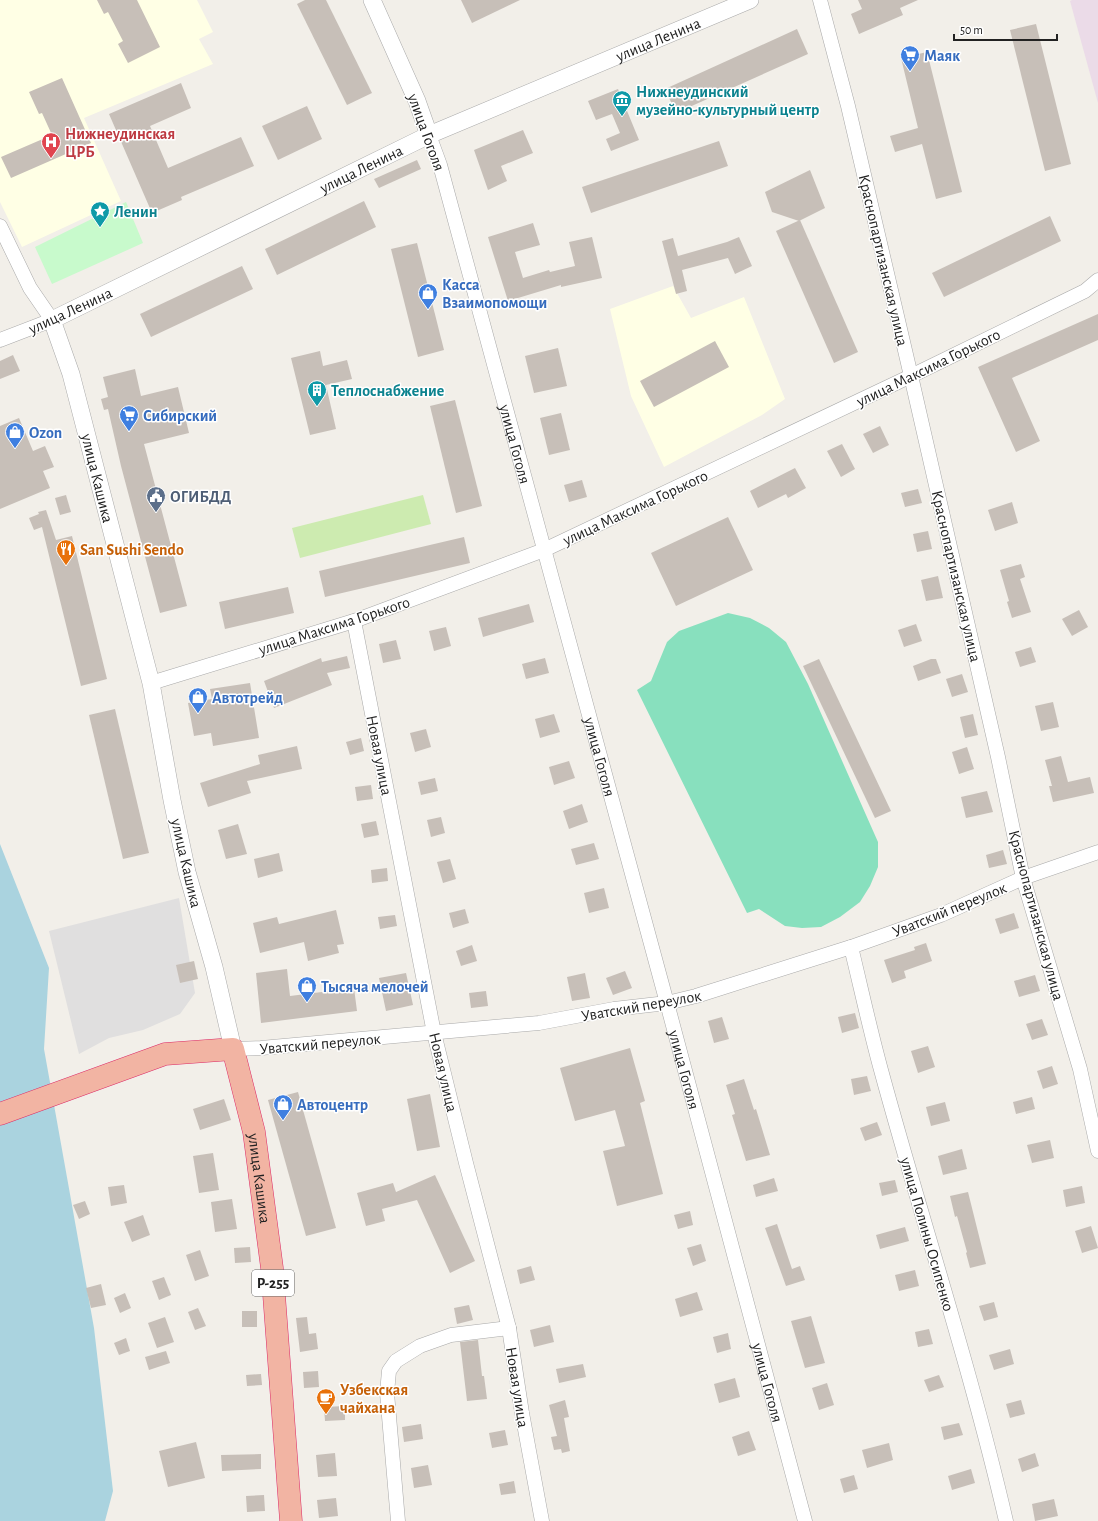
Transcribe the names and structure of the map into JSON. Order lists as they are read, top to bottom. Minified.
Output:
{"streets":{"highway":["улица Кашика","Р-255"],"street":["улица Ленина","улица Гоголя","Краснопартизанская улица","улица Максима Горького","Новая улица","Уватский переулок","улица Полины Осипенко"]},"crossings":[["улица Ленина","улица Гоголя"],["улица Ленина","улица Кашика"],["улица Гоголя","улица Максима Горького"],["улица Гоголя","Уватский переулок"],["Краснопартизанская улица","улица Максима Горького"],["Краснопартизанская улица","Уватский переулок"],["улица Максима Горького","улица Кашика"],["улица Максима Горького","Новая улица"],["улица Кашика","Уватский переулок"],["Новая улица","Уватский переулок"],["Уватский переулок","улица Полины Осипенко"]],"places":{"supermarket":["Маяк","Сибирский"],"museum":["Нижнеудинский музейно-культурный центр"],"hospital":["Нижнеудинская ЦРБ"],"place":["Ленин"],"shop":["Касса Взаимопомощи","Ozon","Автотрейд","Тысяча мелочей","Автоцентр"],"building":["Теплоснабжение"],"public building":["ОГИБДД"],"restaurant":["San Sushi Sendo"],"cafe":["Узбекская чайхана"]},"scale_bar":"50 m"}
